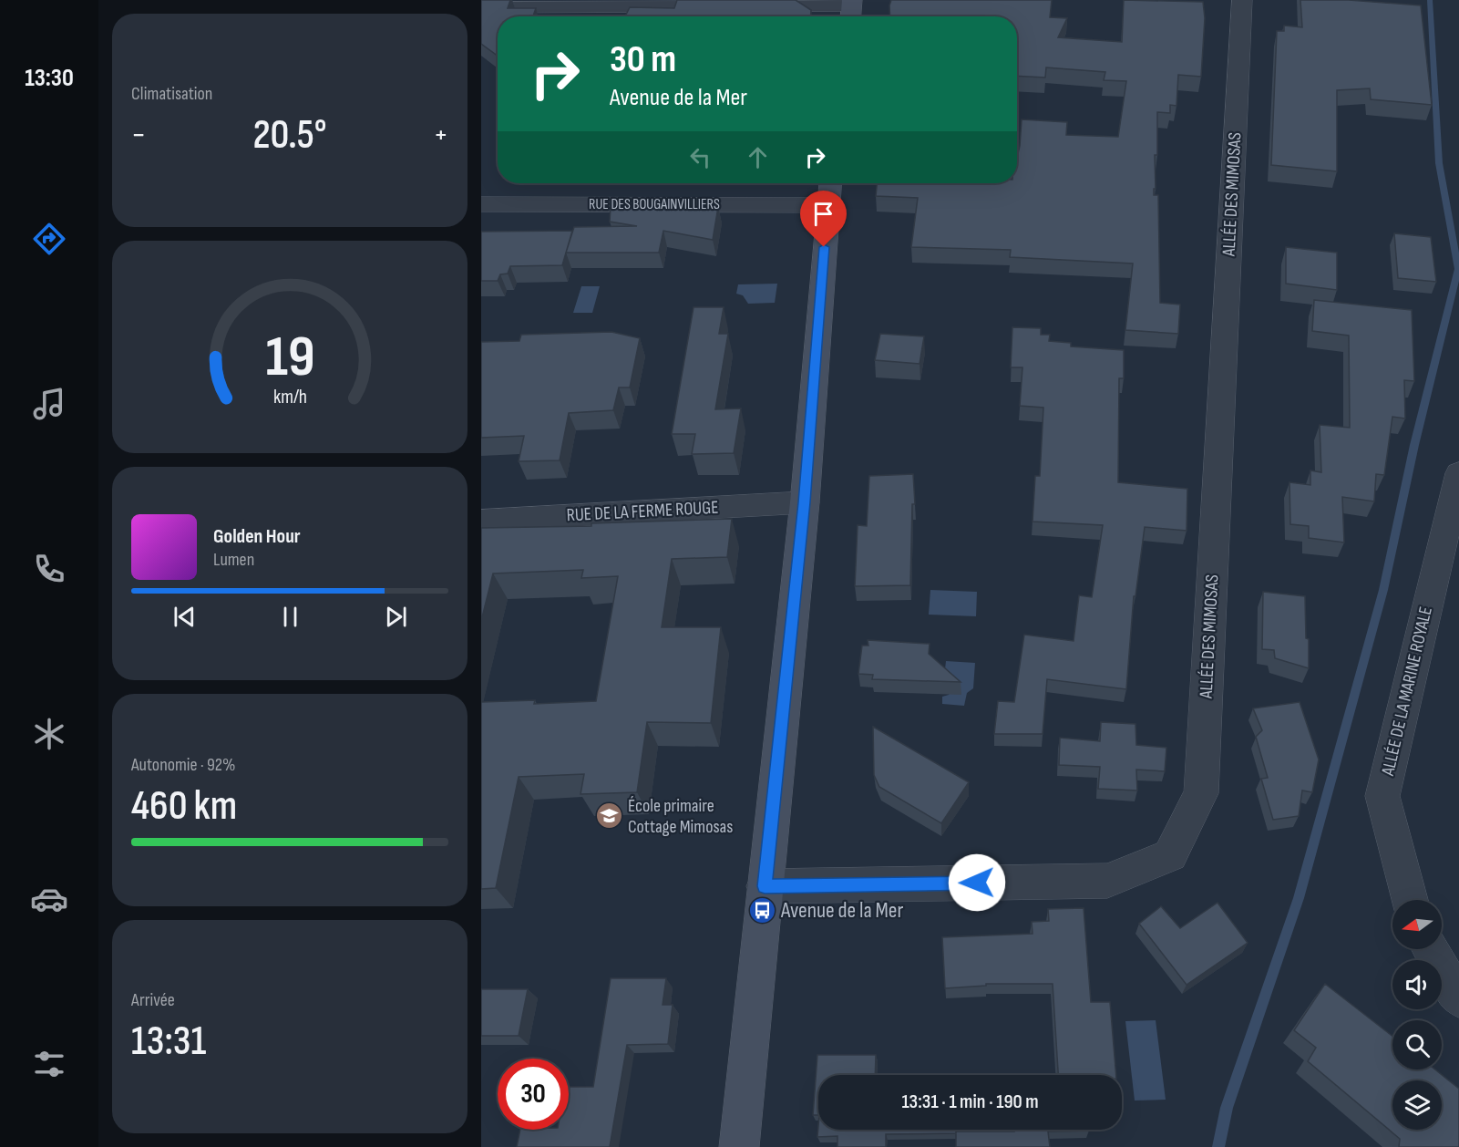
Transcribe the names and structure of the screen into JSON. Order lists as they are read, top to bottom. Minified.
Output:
{"streets":{"street":["ALLÉE DES MIMOSAS","RUE DES BOUGAINVILLIERS","RUE DE LA FERME ROUGE","ALLÉE DE LA MARINE ROYALE"]},"places":{"school or university":["École primaire Cottage Mimosas"],"bus stop":["Avenue de la Mer"]},"north":"left","page":{"tabs":"13:30","tile":["Climatisation",["Autonomie · 92%","460 km"],["Arrivée","13:31"]],"turn":["30 m","Avenue de la Mer"],"heat":["−","20.5°","+"],"song":["Golden Hour","Lumen"],"limit":"30","trip":"13:31 · 1 min · 190 m","gauge":["19","km/h"]}}
